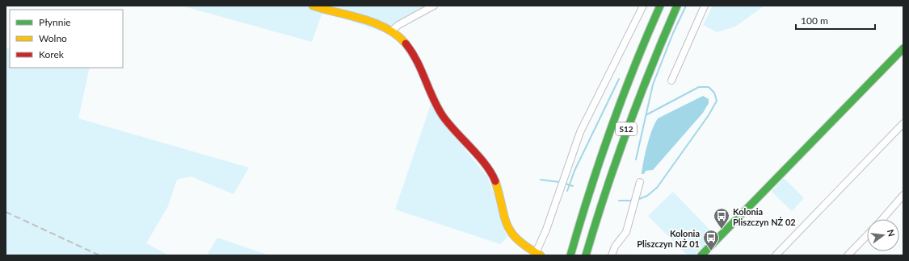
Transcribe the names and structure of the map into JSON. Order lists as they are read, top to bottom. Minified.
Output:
{"streets":{"main road":["S12"]},"places":{"bus stop":["Kolonia Pliszczyn NŻ 02","Kolonia Pliszczyn NŻ 01"]},"legend":["Płynnie","Wolno","Korek"],"scale_bar":"100 m","north":"right"}
